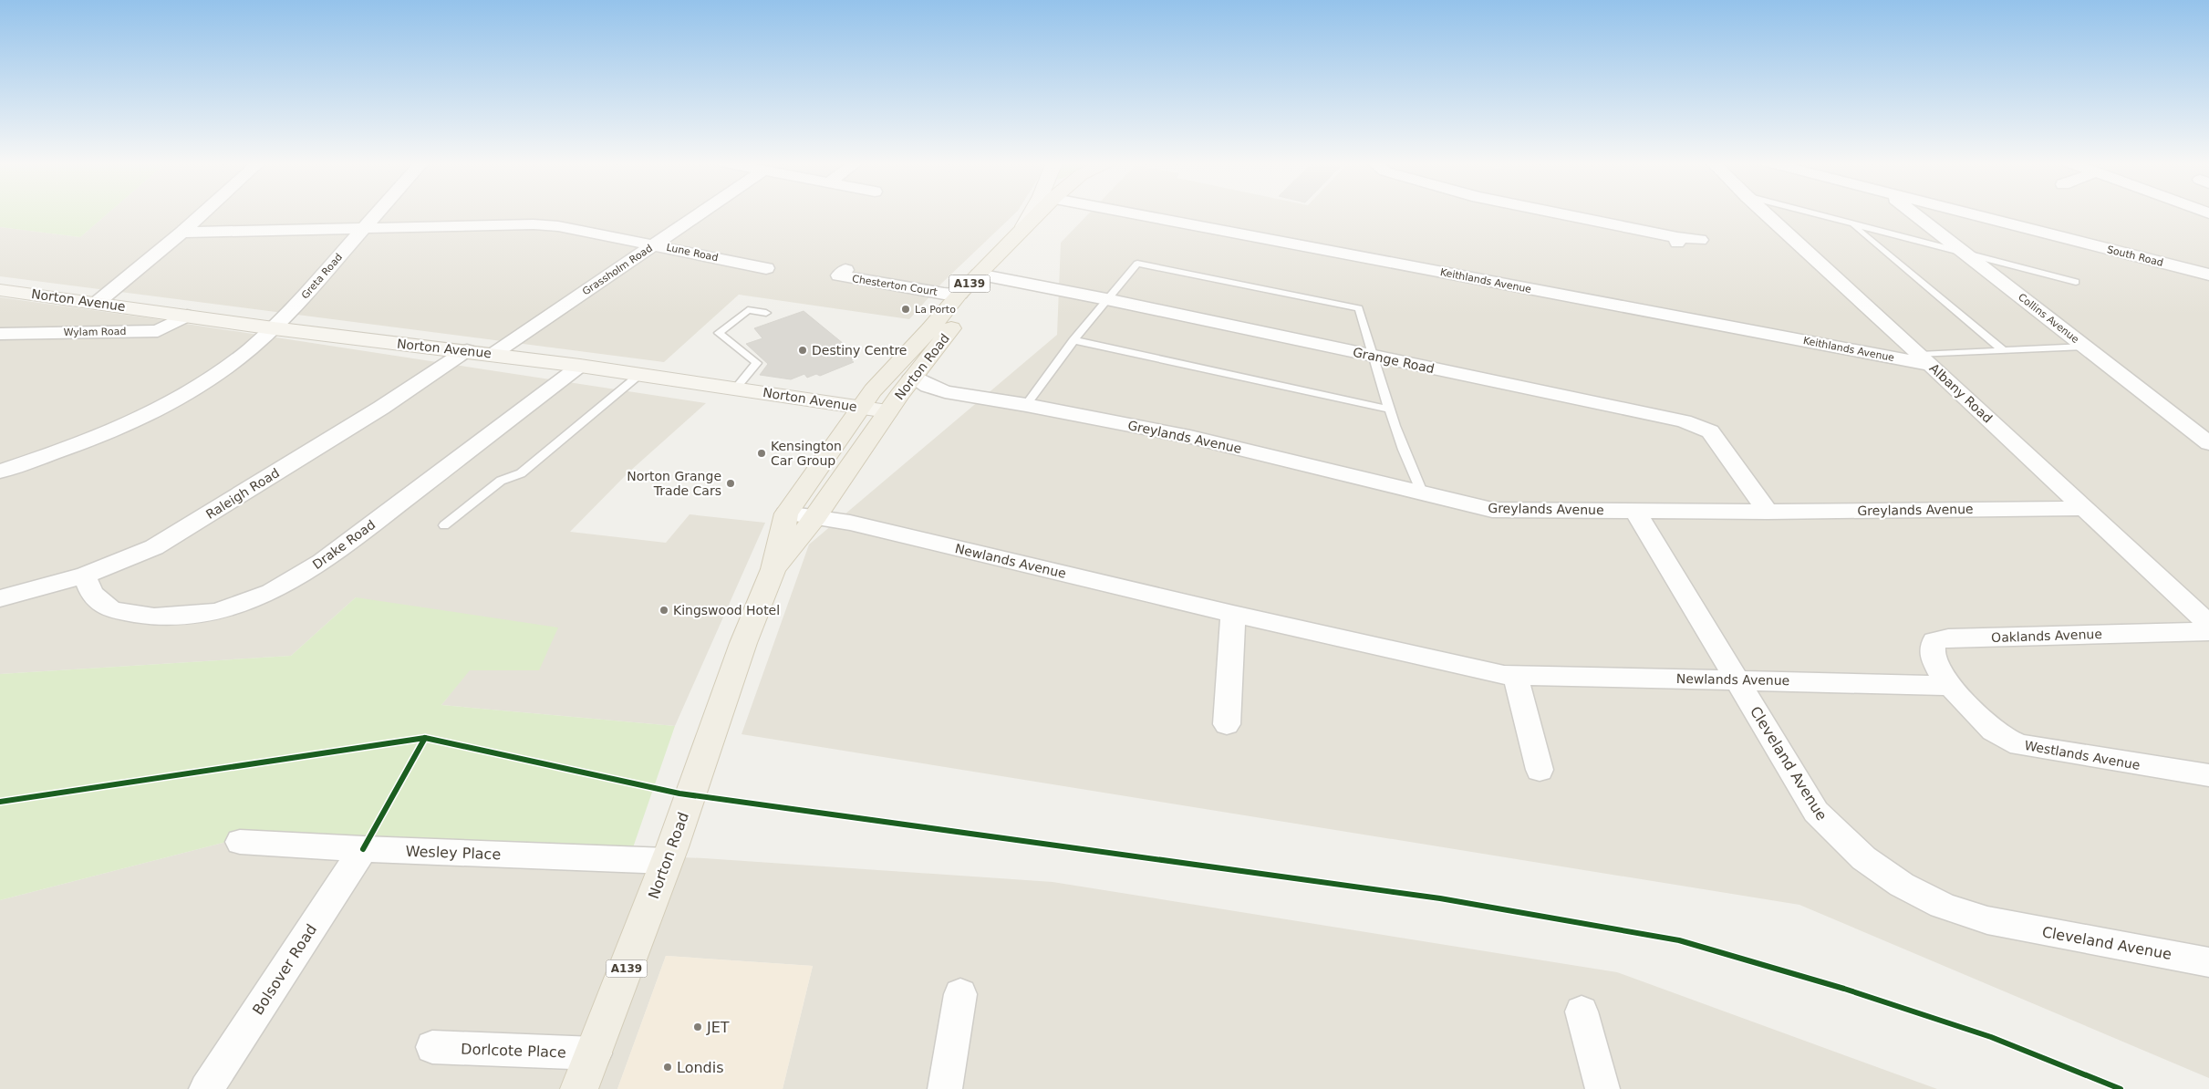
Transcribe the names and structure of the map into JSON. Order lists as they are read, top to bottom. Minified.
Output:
{"streets":{"main road":["A139","Norton Road"],"street":["Lune Road","South Road","Grassholm Road","Greta Road","Keithlands Avenue","Chesterton Court","Norton Avenue","Collins Avenue","Wylam Road","Grange Road","Albany Road","Greylands Avenue","Raleigh Road","Drake Road","Newlands Avenue","Oaklands Avenue","Westlands Avenue","Cleveland Avenue","Wesley Place","Bolsover Road","Dorlcote Place"]},"crossings":[["Lune Road","Grassholm Road"],["Lune Road","Greta Road"],["Grassholm Road","Norton Avenue"],["Greta Road","Norton Avenue"],["Keithlands Avenue","Albany Road"],["Chesterton Court","Norton Road"],["Norton Avenue","Wylam Road"],["Norton Avenue","Norton Road"],["Norton Avenue","Raleigh Road"],["Norton Avenue","Drake Road"],["Grange Road","Norton Road"],["Grange Road","Greylands Avenue"],["Norton Road","Greylands Avenue"],["Norton Road","Newlands Avenue"],["Norton Road","Wesley Place"],["Norton Road","Dorlcote Place"],["Albany Road","Greylands Avenue"],["Greylands Avenue","Cleveland Avenue"],["Raleigh Road","Drake Road"],["Newlands Avenue","Oaklands Avenue"],["Newlands Avenue","Westlands Avenue"],["Newlands Avenue","Cleveland Avenue"],["Oaklands Avenue","Westlands Avenue"],["Wesley Place","Bolsover Road"]],"places":["La Porto","Destiny Centre","Kensington Car Group","Norton Grange Trade Cars","Kingswood Hotel","JET","Londis"]}
